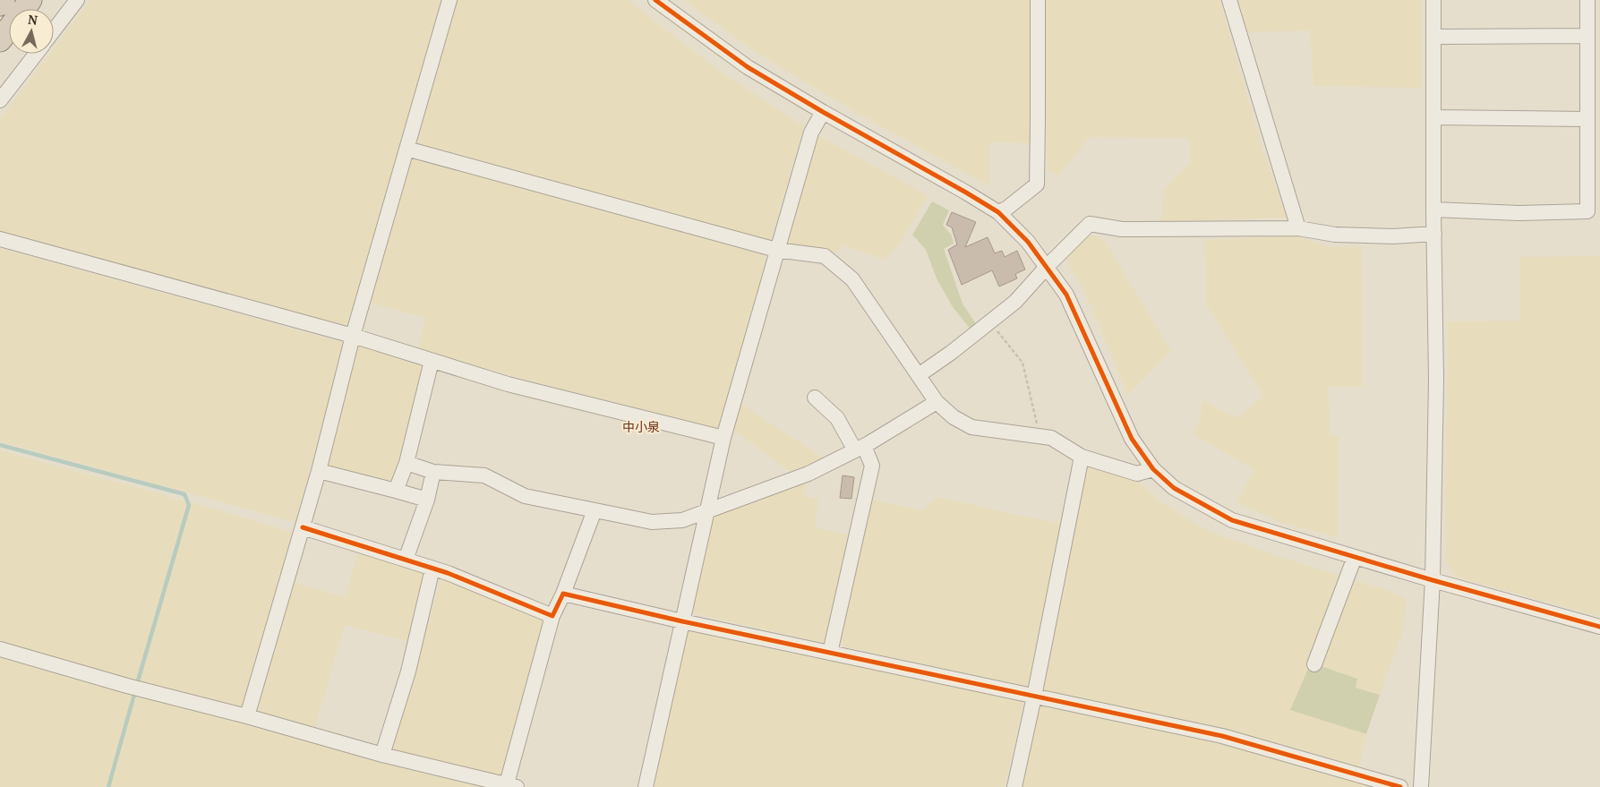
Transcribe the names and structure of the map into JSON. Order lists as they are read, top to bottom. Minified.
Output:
{"districts":["中小泉"],"north":"top"}
